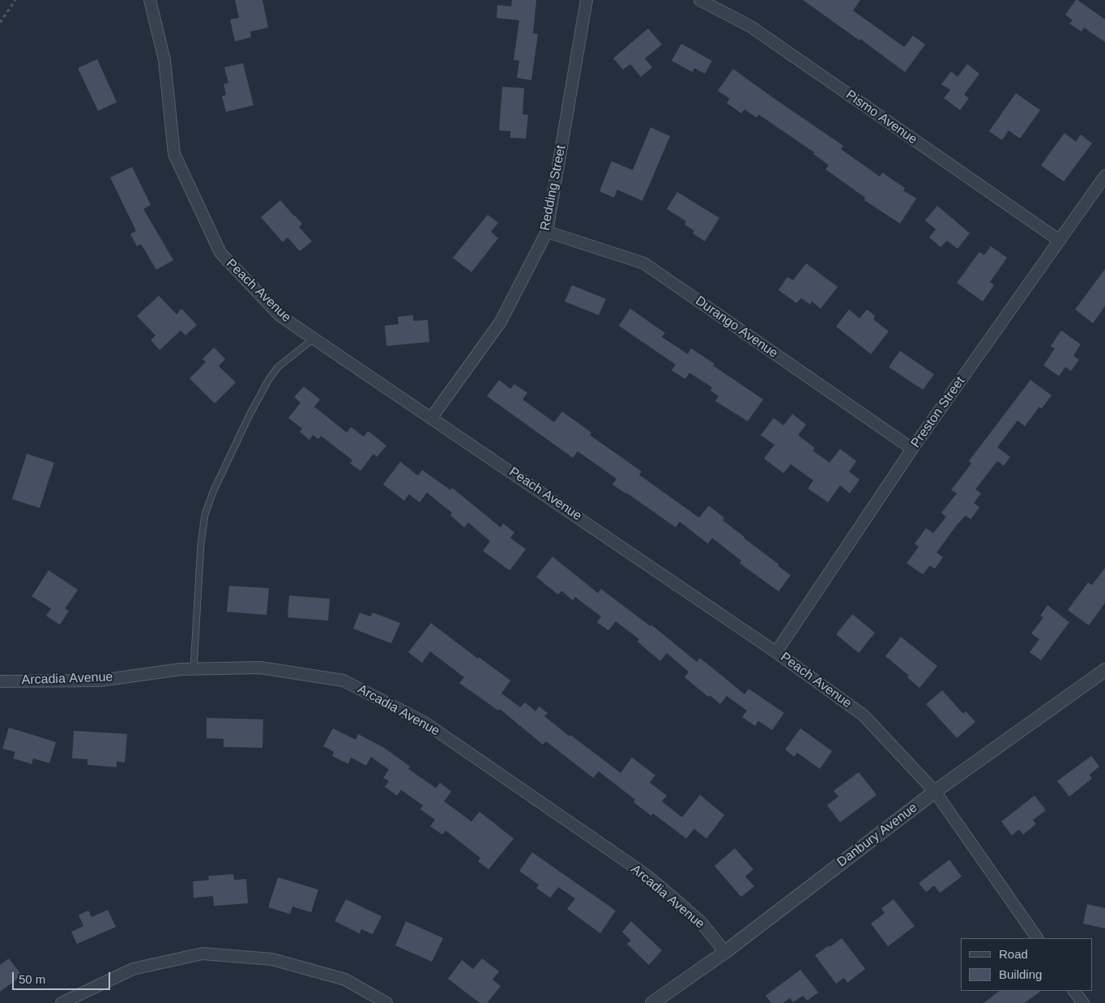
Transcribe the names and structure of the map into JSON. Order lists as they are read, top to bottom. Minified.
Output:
{"streets":{"street":["Pismo Avenue","Redding Street","Peach Avenue","Durango Avenue","Preston Street","Arcadia Avenue","Danbury Avenue"]},"crossings":[["Pismo Avenue","Preston Street"],["Redding Street","Peach Avenue"],["Redding Street","Durango Avenue"],["Peach Avenue","Preston Street"],["Peach Avenue","Danbury Avenue"],["Durango Avenue","Preston Street"],["Arcadia Avenue","Danbury Avenue"]],"legend":["Road","Building"],"scale_bar":"50 m"}
